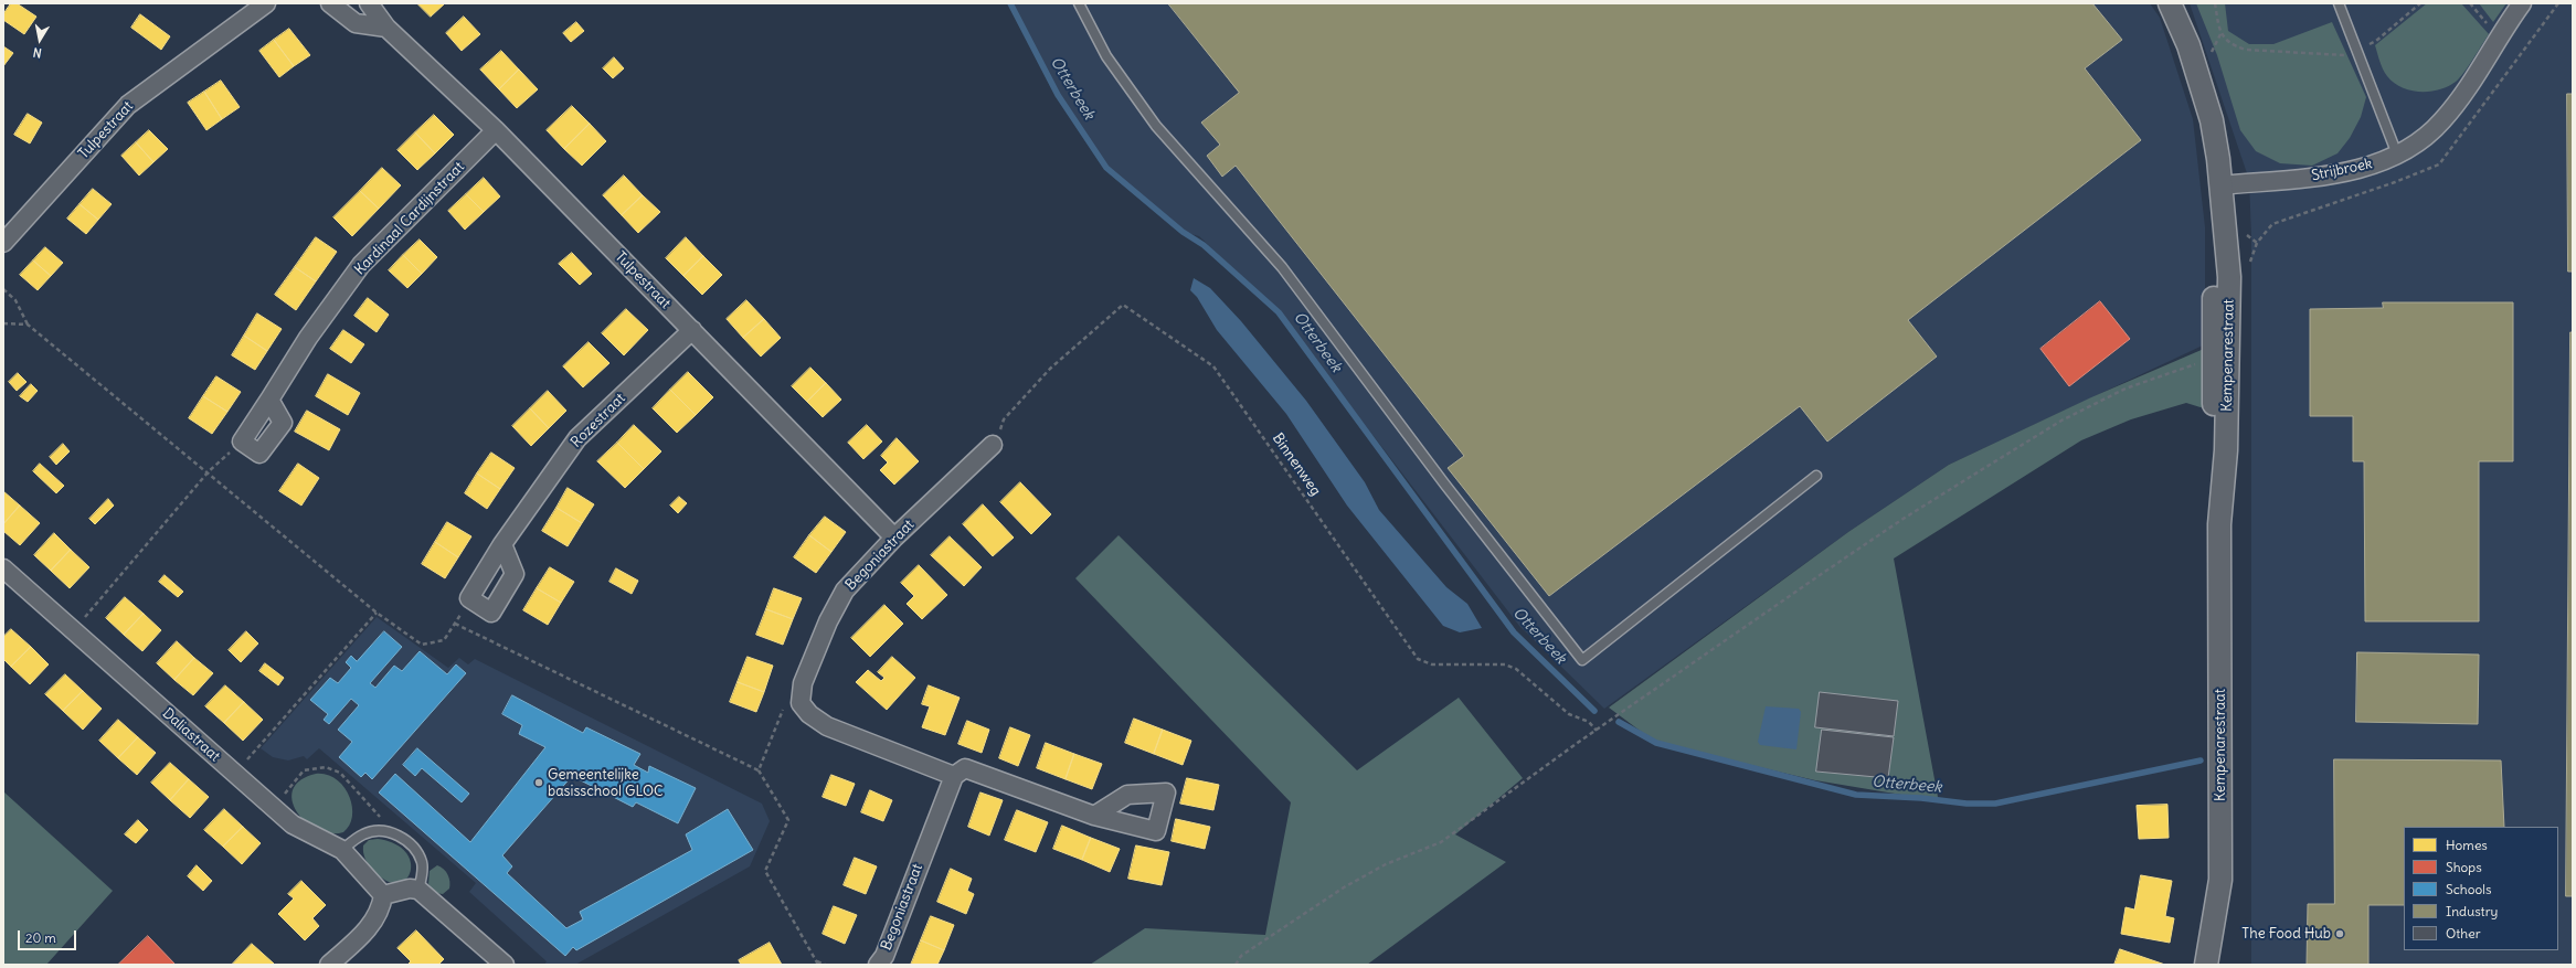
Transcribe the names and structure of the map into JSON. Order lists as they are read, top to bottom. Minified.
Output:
{"streets":{"street":["Tulpestraat","Strijbroek","Kardinaal Cardijnstraat","Kempenarestraat","Rozestraat","Begoniastraat","Daliastraat"],"path":["Binnenweg"]},"crossings":[["Tulpestraat","Kardinaal Cardijnstraat"],["Tulpestraat","Rozestraat"],["Tulpestraat","Begoniastraat"],["Strijbroek","Kempenarestraat"],["Binnenweg","Begoniastraat"]],"water":["Otterbeek"],"places":["Gemeentelijke basisschool GLOC","The Food Hub"],"legend":["Homes","Shops","Schools","Industry","Other"],"scale_bar":"20 m","north":"bottom"}
